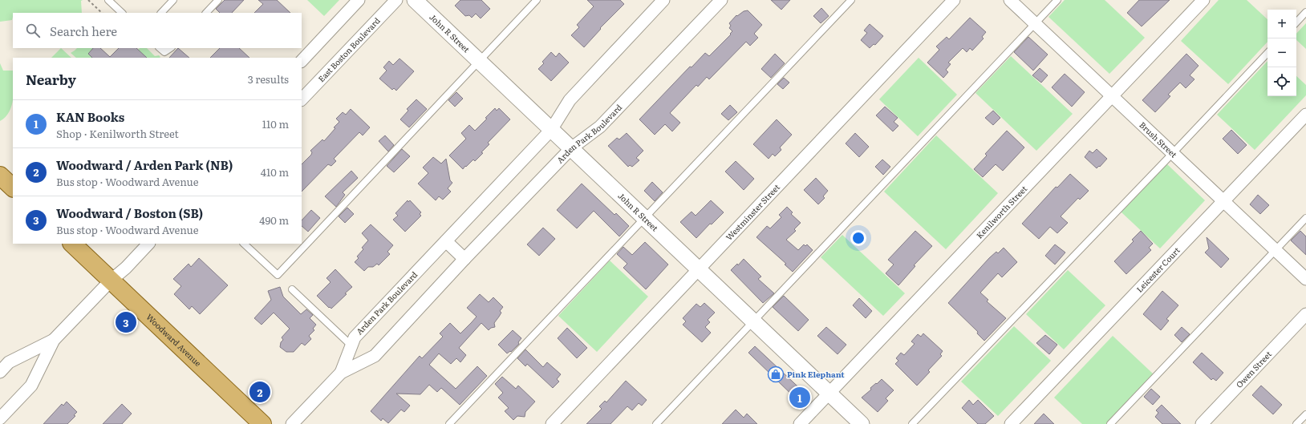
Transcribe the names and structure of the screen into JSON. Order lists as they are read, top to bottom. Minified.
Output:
{"streets":{"main road":["Woodward Avenue"],"street":["John R Street","East Boston Boulevard","Arden Park Boulevard","Brush Street","Westminster Street","Kenilworth Street","Leicester Court","Owen Street"]},"crossings":[["John R Street","Arden Park Boulevard"],["John R Street","Westminster Street"],["John R Street","Kenilworth Street"],["Brush Street","Kenilworth Street"],["Brush Street","Leicester Court"]],"places":{"shop":["Pink Elephant"]},"page":{"map_buttons":["+","−"],"search":"Search here","heading":["Nearby","3 results"],"list":[{"mark":"1","name":"KAN Books","note":"Shop · Kenilworth Street","value":"110 m"},{"mark":"2","name":"Woodward / Arden Park (NB)","note":"Bus stop · Woodward Avenue","value":"410 m"},{"mark":"3","name":"Woodward / Boston (SB)","note":"Bus stop · Woodward Avenue","value":"490 m"}],"pins":["3","2","1"]}}
